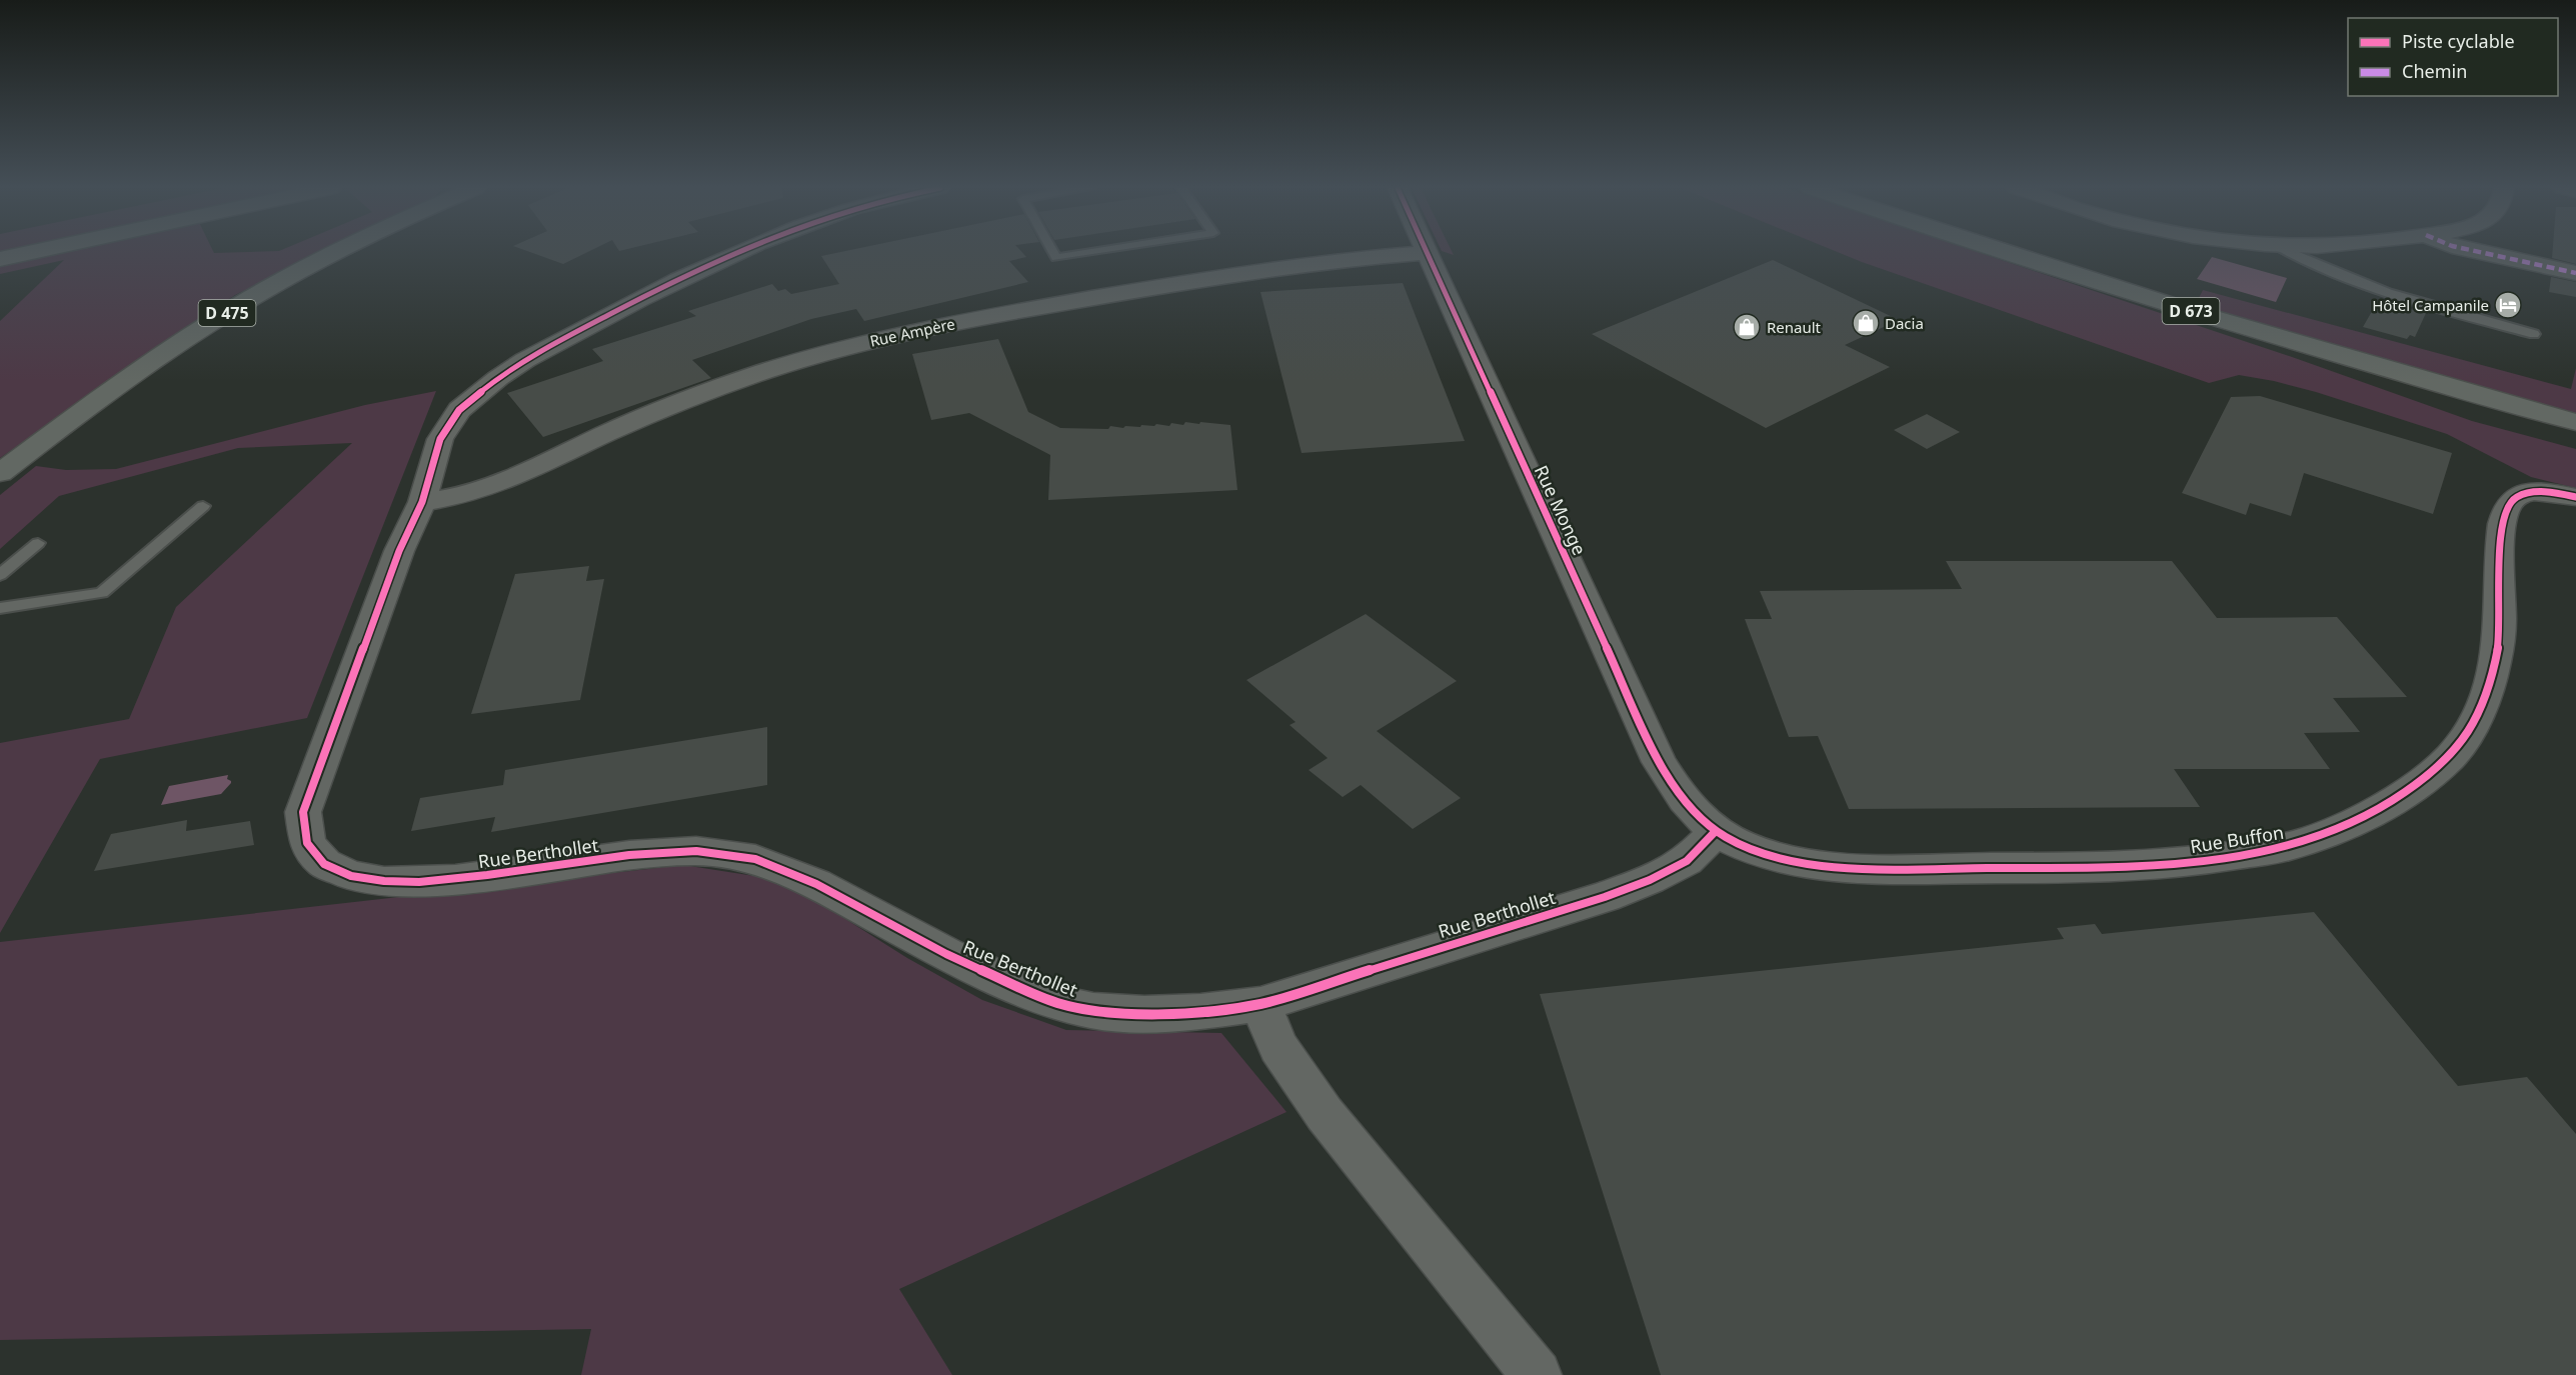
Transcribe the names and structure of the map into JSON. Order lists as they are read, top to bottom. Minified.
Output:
{"streets":{"main road":["D 673","D 475"],"street":["Rue Ampère","Rue Monge","Rue Buffon","Rue Berthollet"]},"crossings":[["Rue Ampère","Rue Monge"],["Rue Ampère","Rue Berthollet"],["Rue Monge","Rue Buffon"],["Rue Monge","Rue Berthollet"],["Rue Buffon","Rue Berthollet"]],"places":{"hotel":["Hôtel Campanile"],"shop":["Dacia","Renault"]},"legend":["Piste cyclable","Chemin"]}
